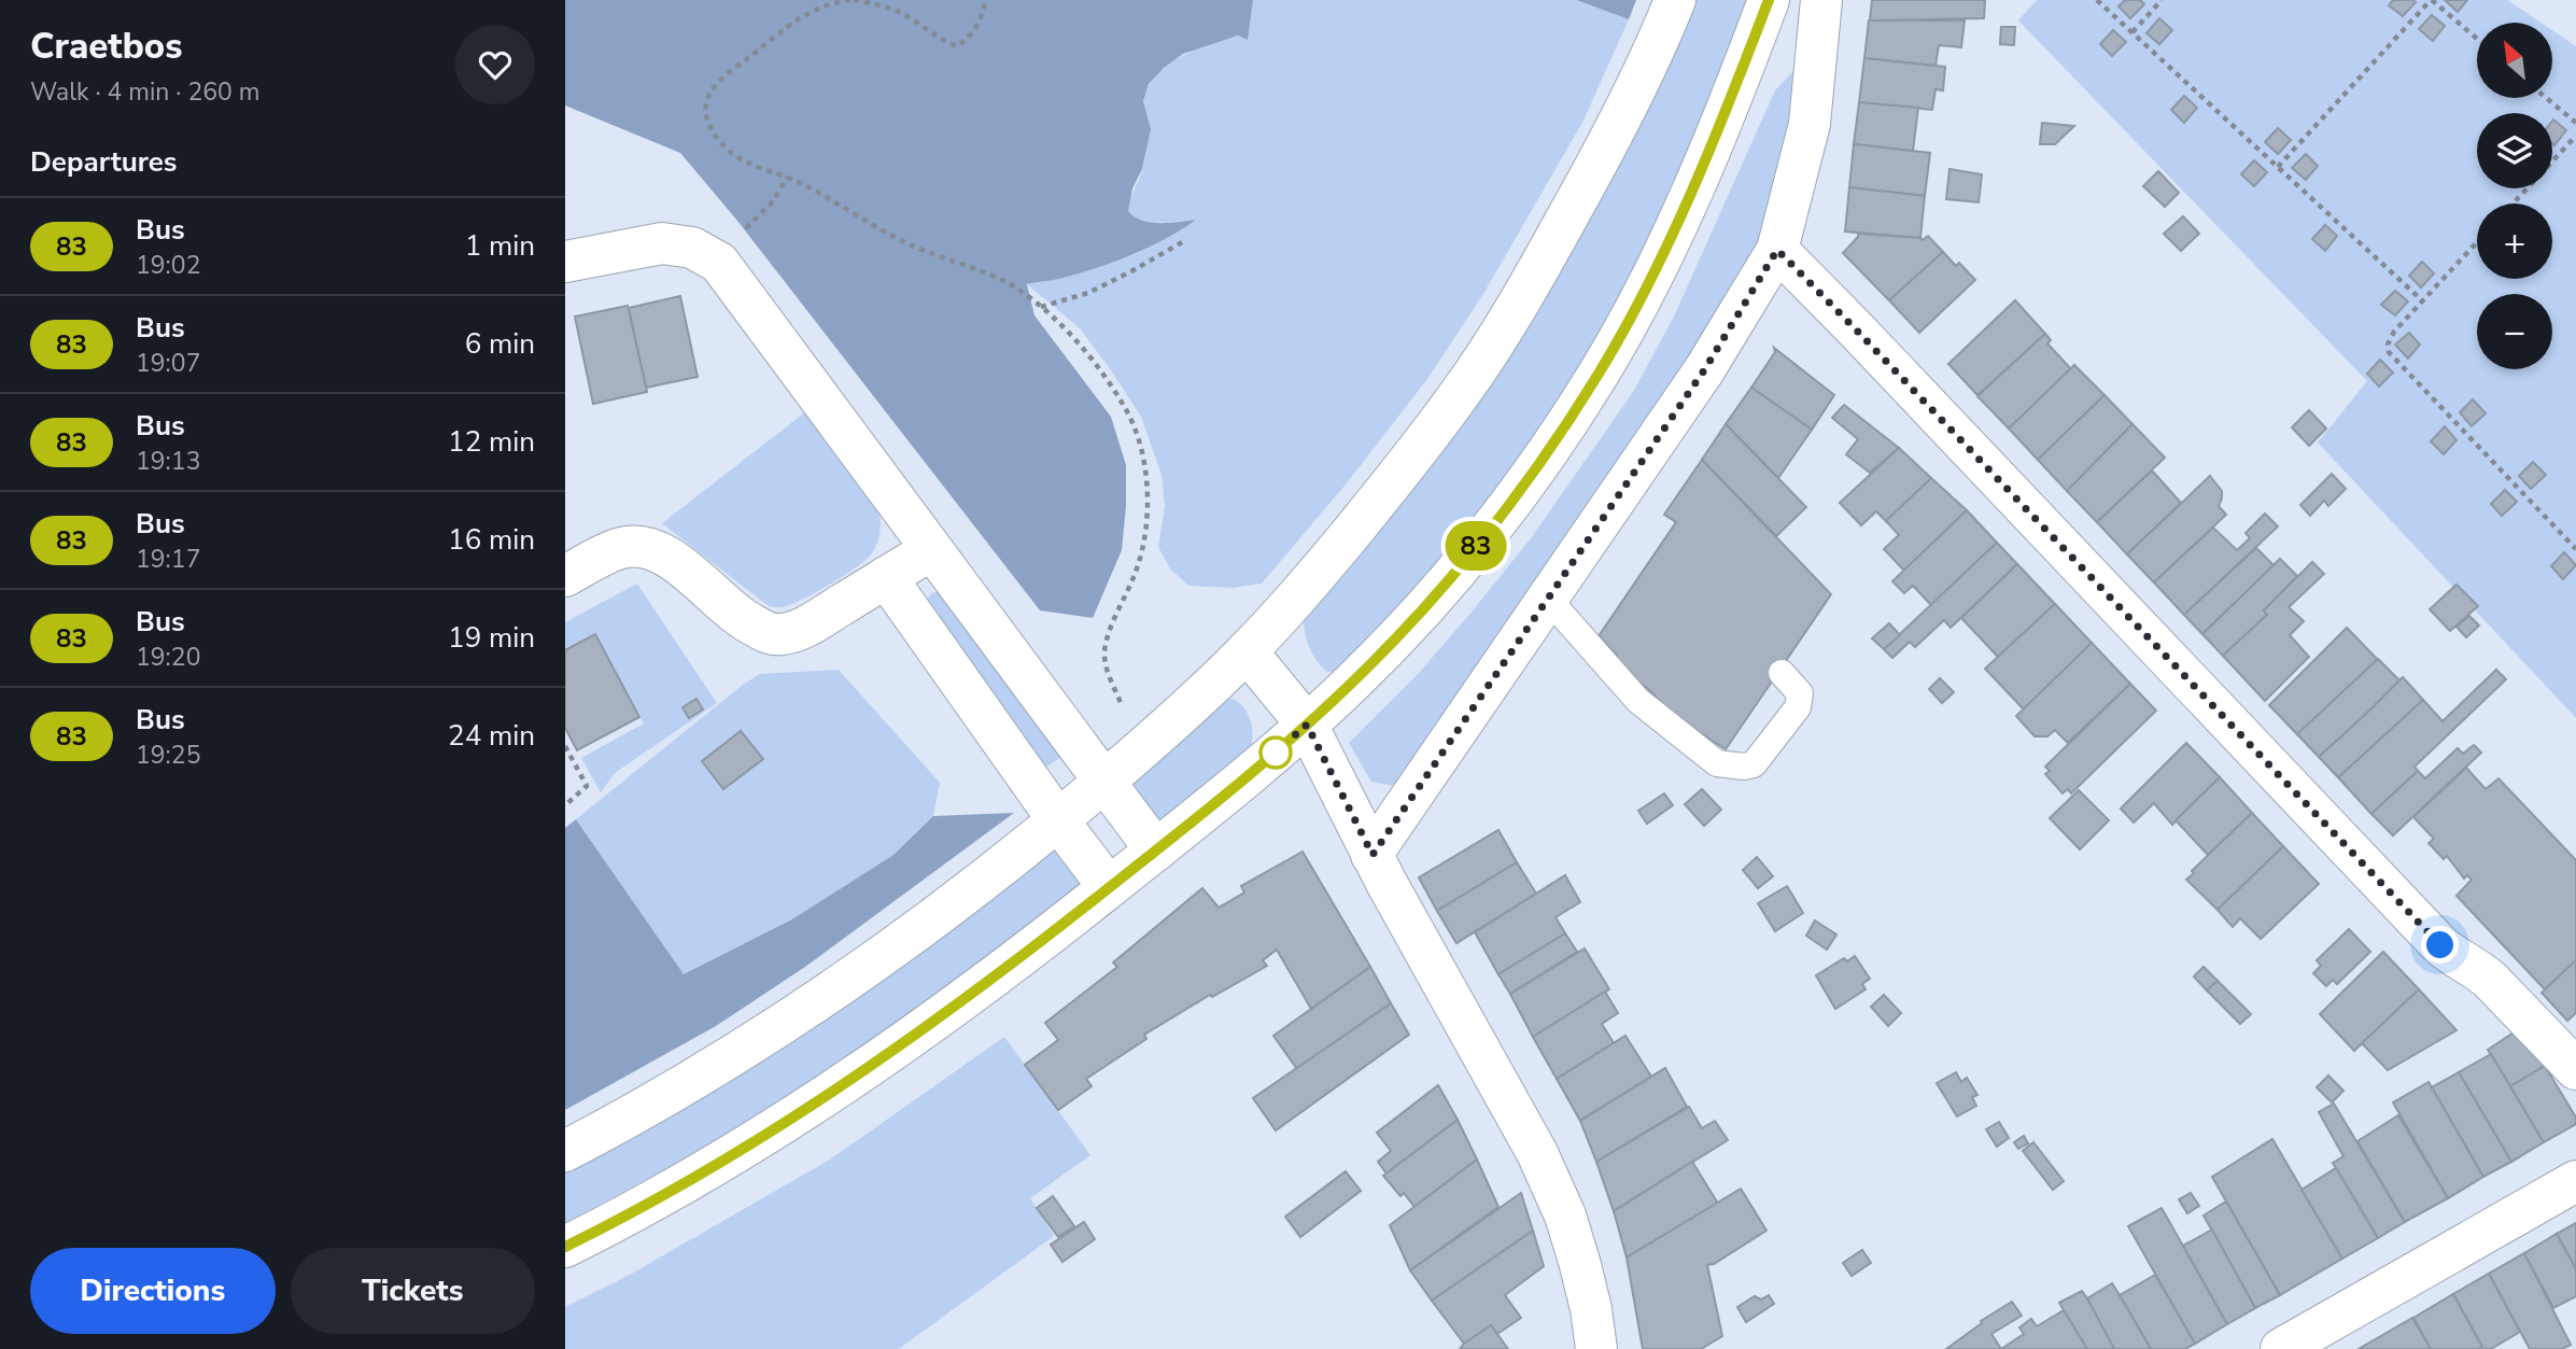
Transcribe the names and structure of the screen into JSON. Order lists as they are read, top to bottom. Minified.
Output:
{"lines":["bus line 83"],"north":"top left","page":{"heading":[["Craetbos","Walk · 4 min · 260 m"],"Departures"],"on_map":"83","map_buttons":["+","−"],"list":[{"mark":"83","name":"Bus","note":"19:02","value":"1 min"},{"mark":"83","name":"Bus","note":"19:07","value":"6 min"},{"mark":"83","name":"Bus","note":"19:13","value":"12 min"},{"mark":"83","name":"Bus","note":"19:17","value":"16 min"},{"mark":"83","name":"Bus","note":"19:20","value":"19 min"},{"mark":"83","name":"Bus","note":"19:25","value":"24 min"}],"buttons":["Directions","Tickets"]}}
